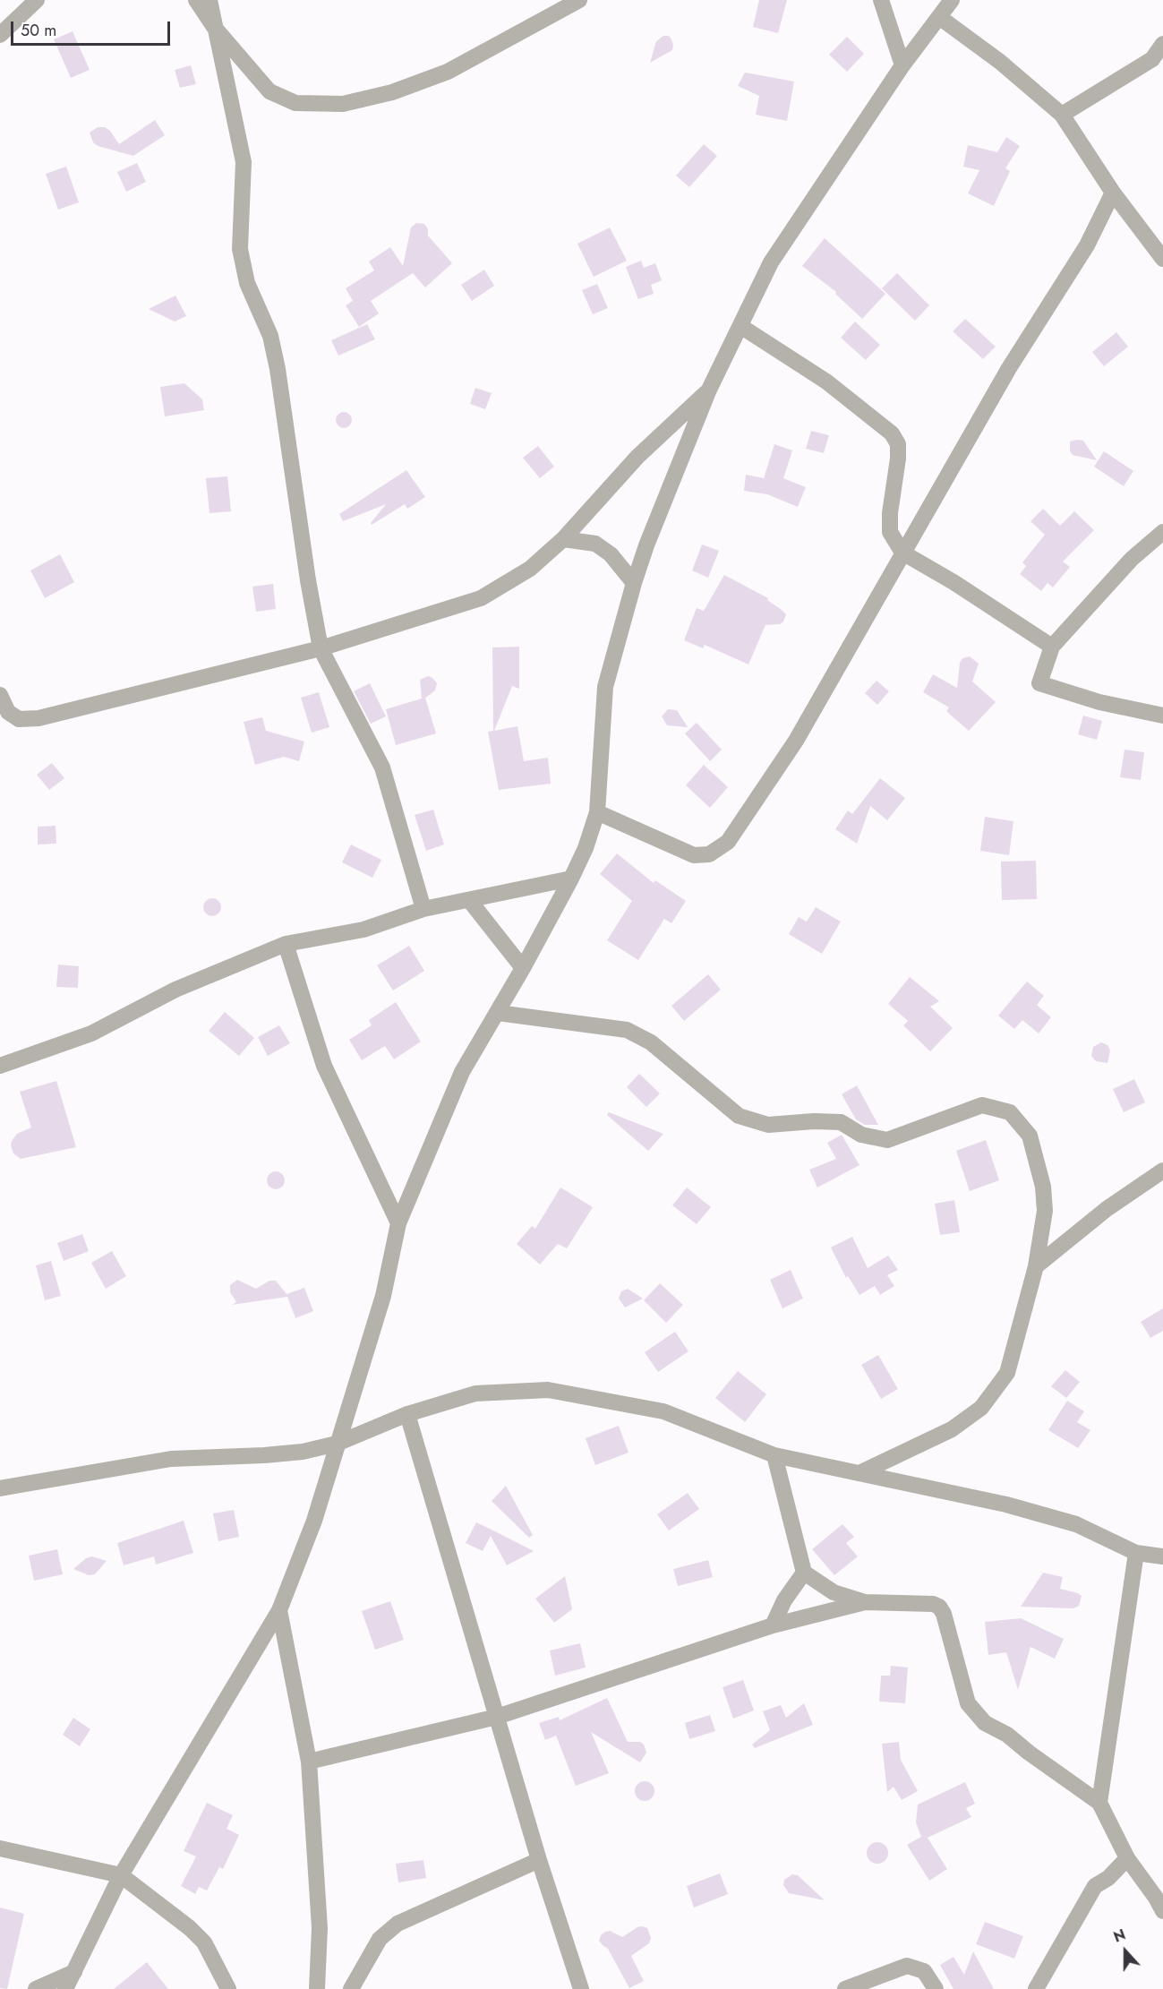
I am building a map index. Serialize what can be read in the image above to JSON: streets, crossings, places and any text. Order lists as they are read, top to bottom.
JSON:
{
  "scale_bar": "50 m",
  "north": "top"
}
